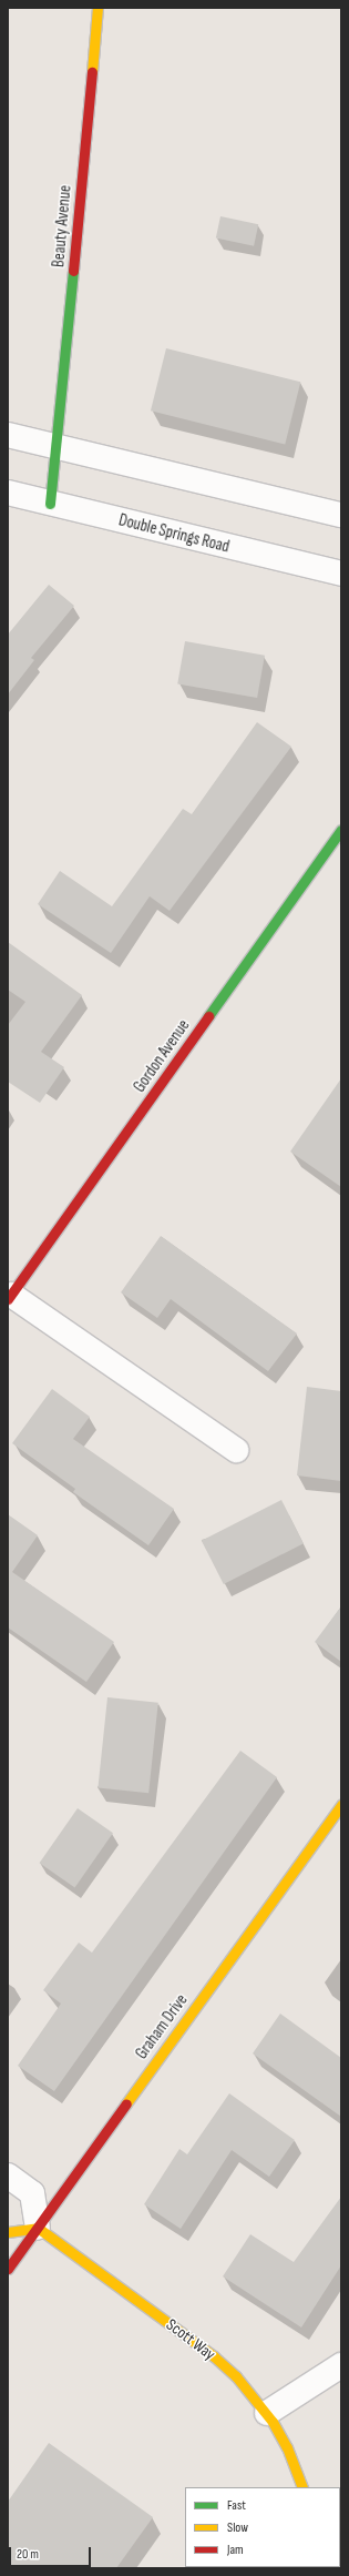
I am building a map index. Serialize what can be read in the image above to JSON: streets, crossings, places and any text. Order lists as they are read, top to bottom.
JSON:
{
  "streets": {
    "street": [
      "Beauty Avenue",
      "Double Springs Road",
      "Gordon Avenue",
      "Graham Drive",
      "Scott Way"
    ]
  },
  "crossings": [
    ["Beauty Avenue", "Double Springs Road"],
    ["Graham Drive", "Scott Way"]
  ],
  "legend": ["Fast", "Slow", "Jam"],
  "scale_bar": "20 m"
}
